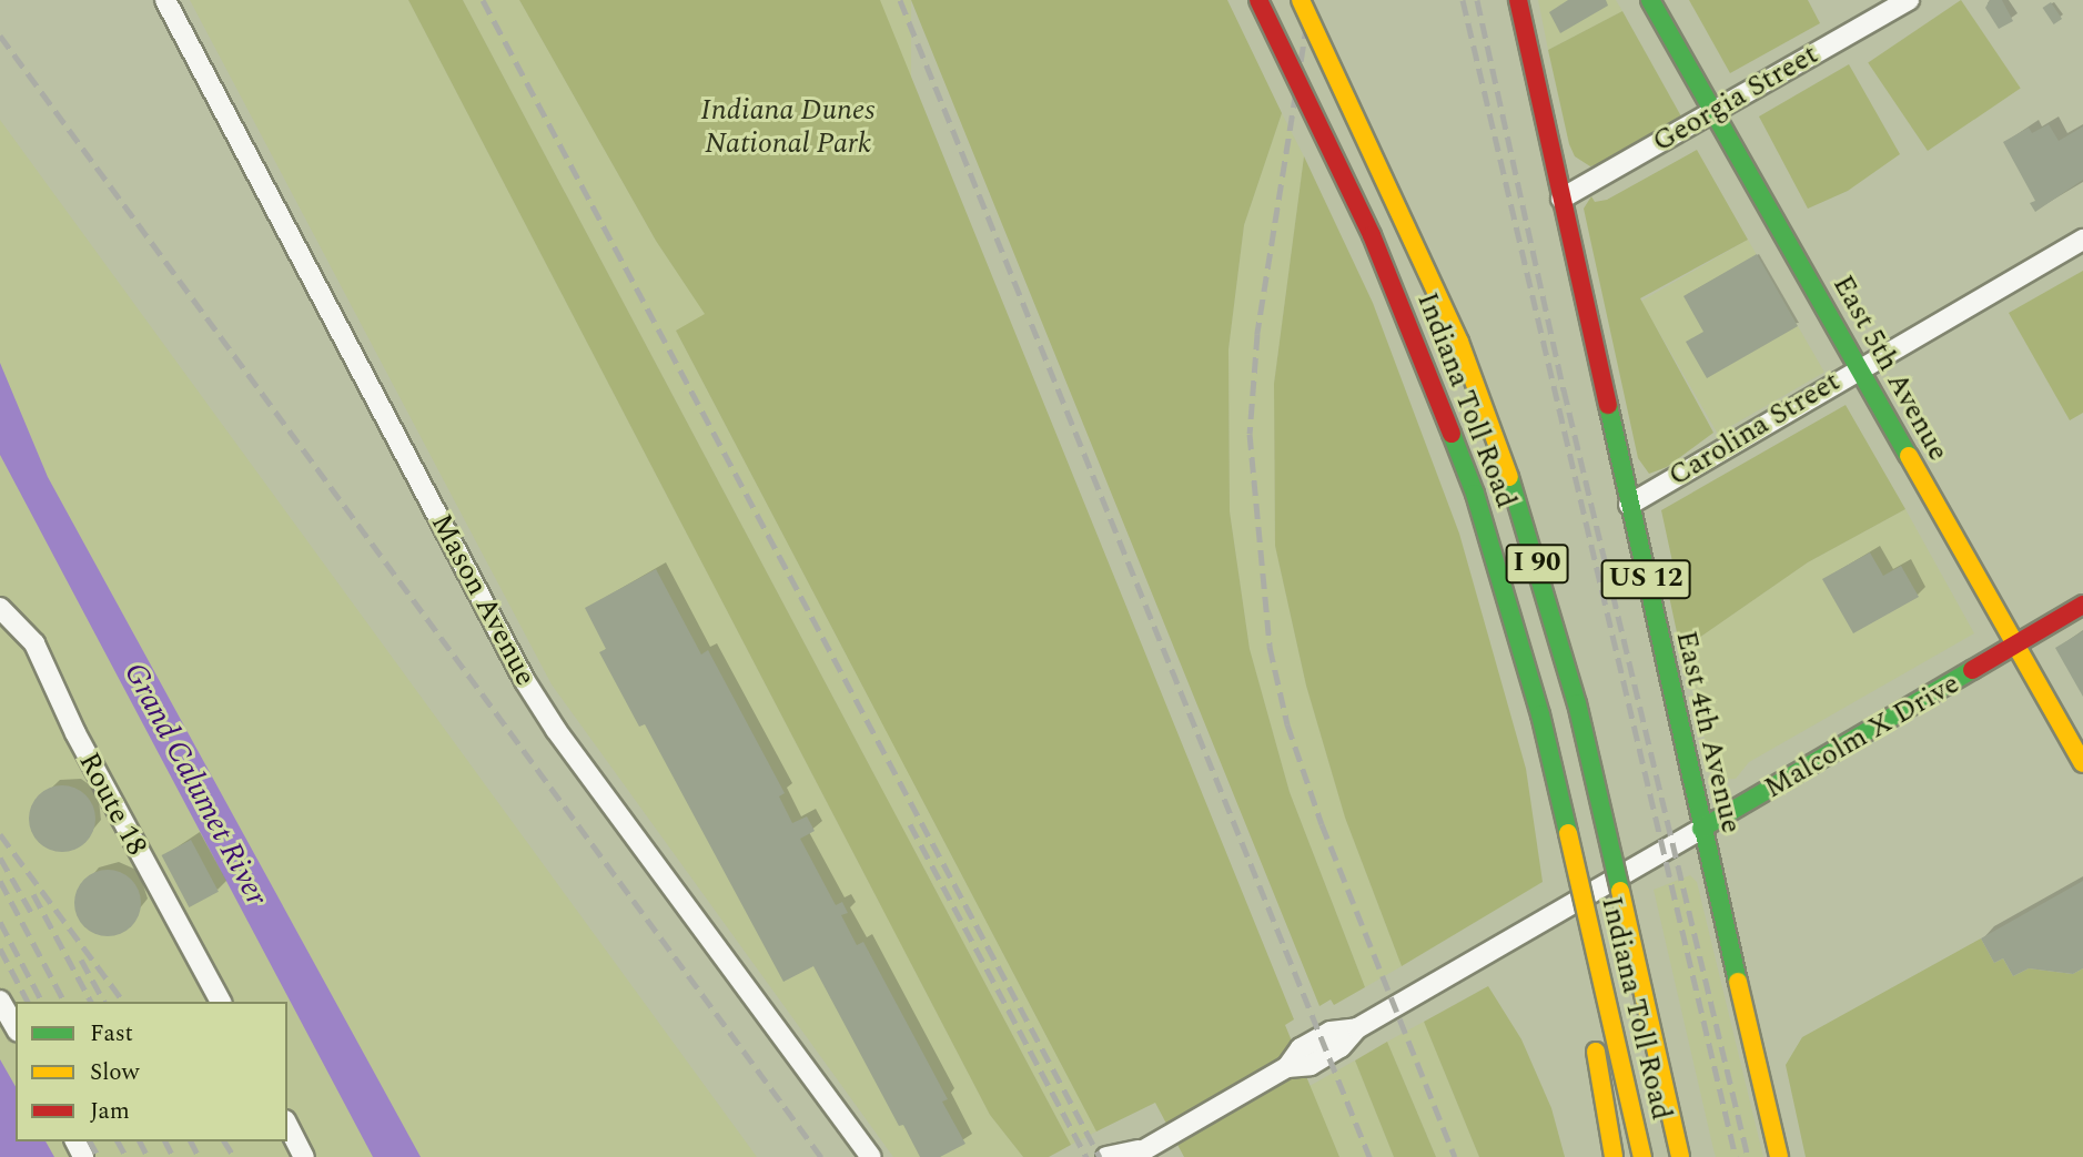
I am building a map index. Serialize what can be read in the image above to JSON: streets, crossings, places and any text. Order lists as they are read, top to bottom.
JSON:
{
  "streets": {
    "main road": [
      "East 5th Avenue",
      "Indiana Toll Road",
      "I 90",
      "US 12",
      "East 4th Avenue",
      "Malcolm X Drive"
    ],
    "street": [
      "Georgia Street",
      "Carolina Street",
      "Mason Avenue",
      "Route 18"
    ]
  },
  "crossings": [
    ["Georgia Street", "East 5th Avenue"],
    ["Georgia Street", "East 4th Avenue"],
    ["East 5th Avenue", "Carolina Street"],
    ["East 5th Avenue", "Malcolm X Drive"],
    ["Carolina Street", "East 4th Avenue"],
    ["East 4th Avenue", "Malcolm X Drive"]
  ],
  "water": ["Grand Calumet River"],
  "parks": ["Indiana Dunes National Park"],
  "legend": ["Fast", "Slow", "Jam"]
}
